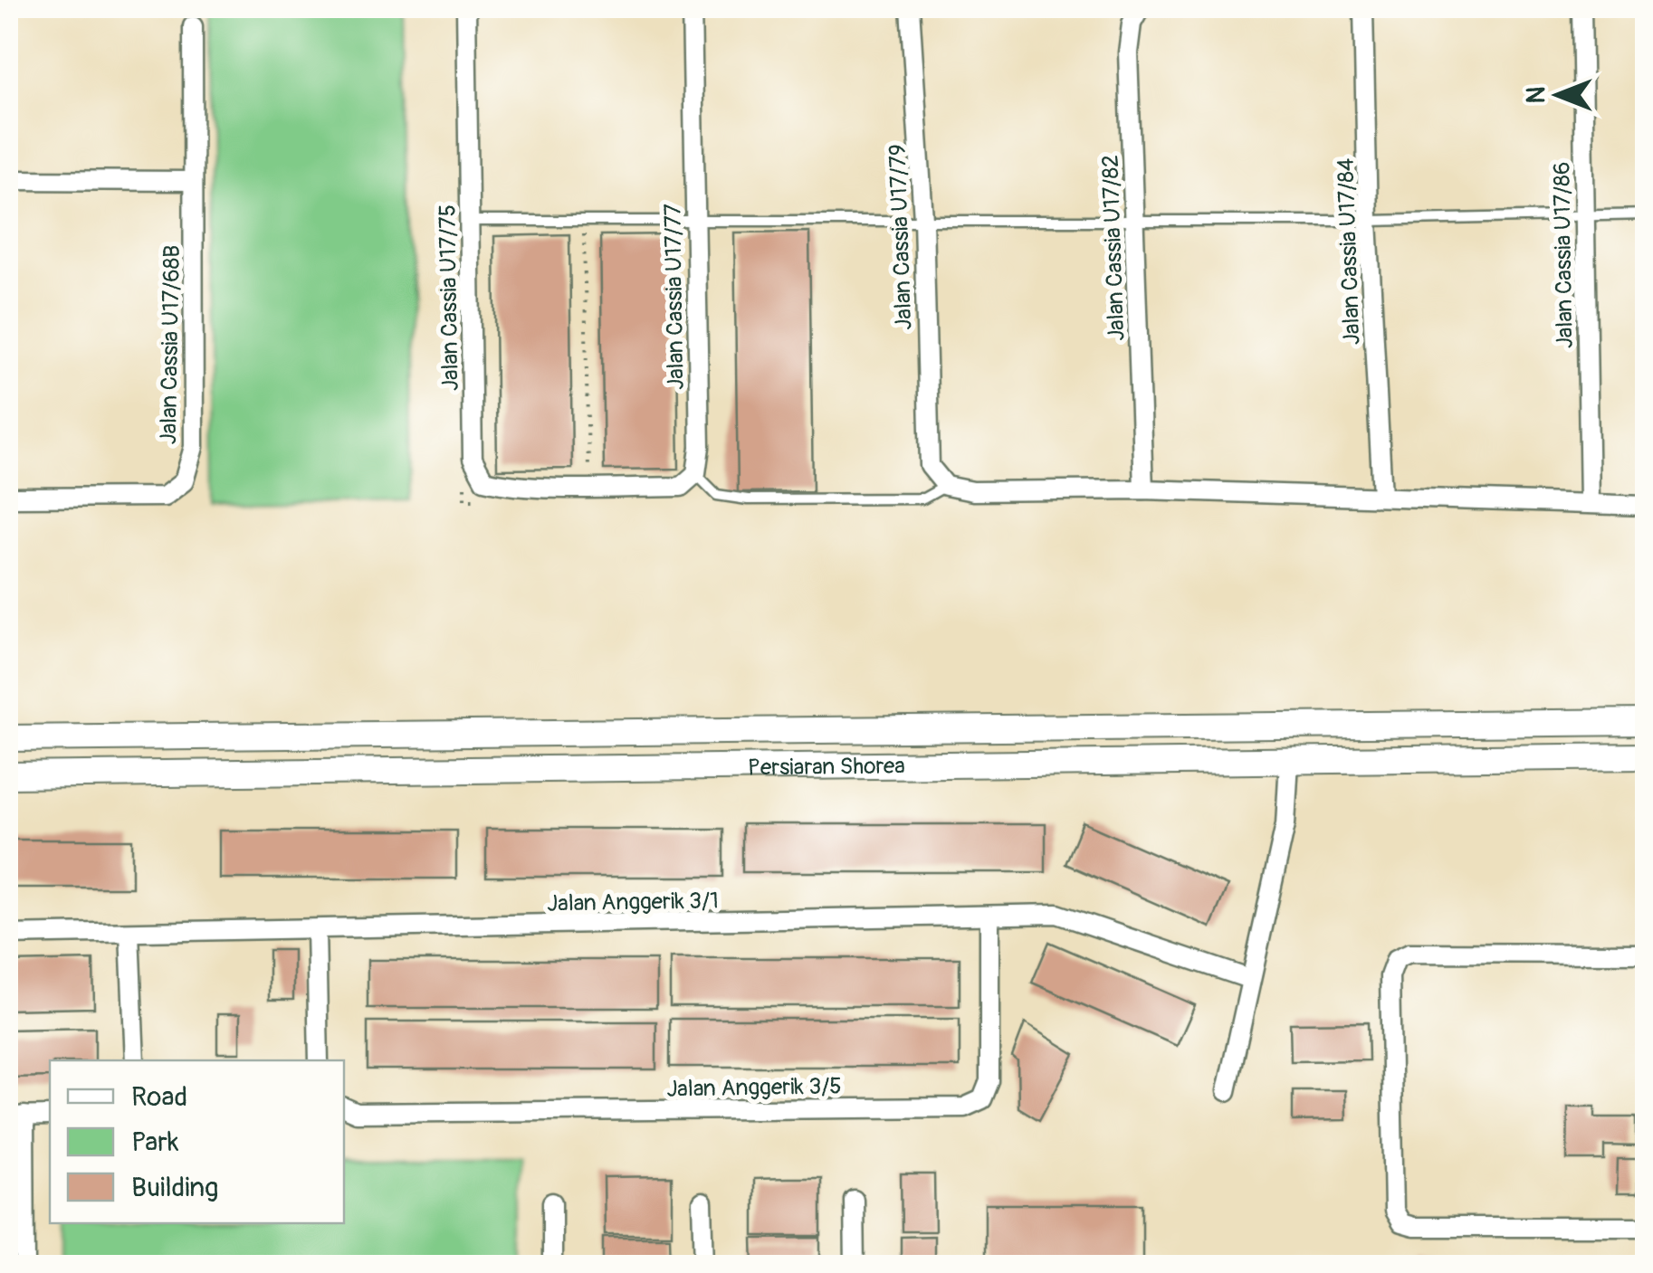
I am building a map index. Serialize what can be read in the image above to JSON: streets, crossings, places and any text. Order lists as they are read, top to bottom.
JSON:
{
  "streets": {
    "main road": ["Persiaran Shorea"],
    "street": [
      "Jalan Cassia U17/79",
      "Jalan Cassia U17/82",
      "Jalan Cassia U17/84",
      "Jalan Cassia U17/86",
      "Jalan Cassia U17/77",
      "Jalan Cassia U17/75",
      "Jalan Cassia U17/68B",
      "Jalan Anggerik 3/1",
      "Jalan Anggerik 3/5"
    ]
  },
  "crossings": [
    ["Jalan Anggerik 3/1", "Jalan Anggerik 3/5"]
  ],
  "legend": ["Road", "Park", "Building"],
  "north": "left"
}
